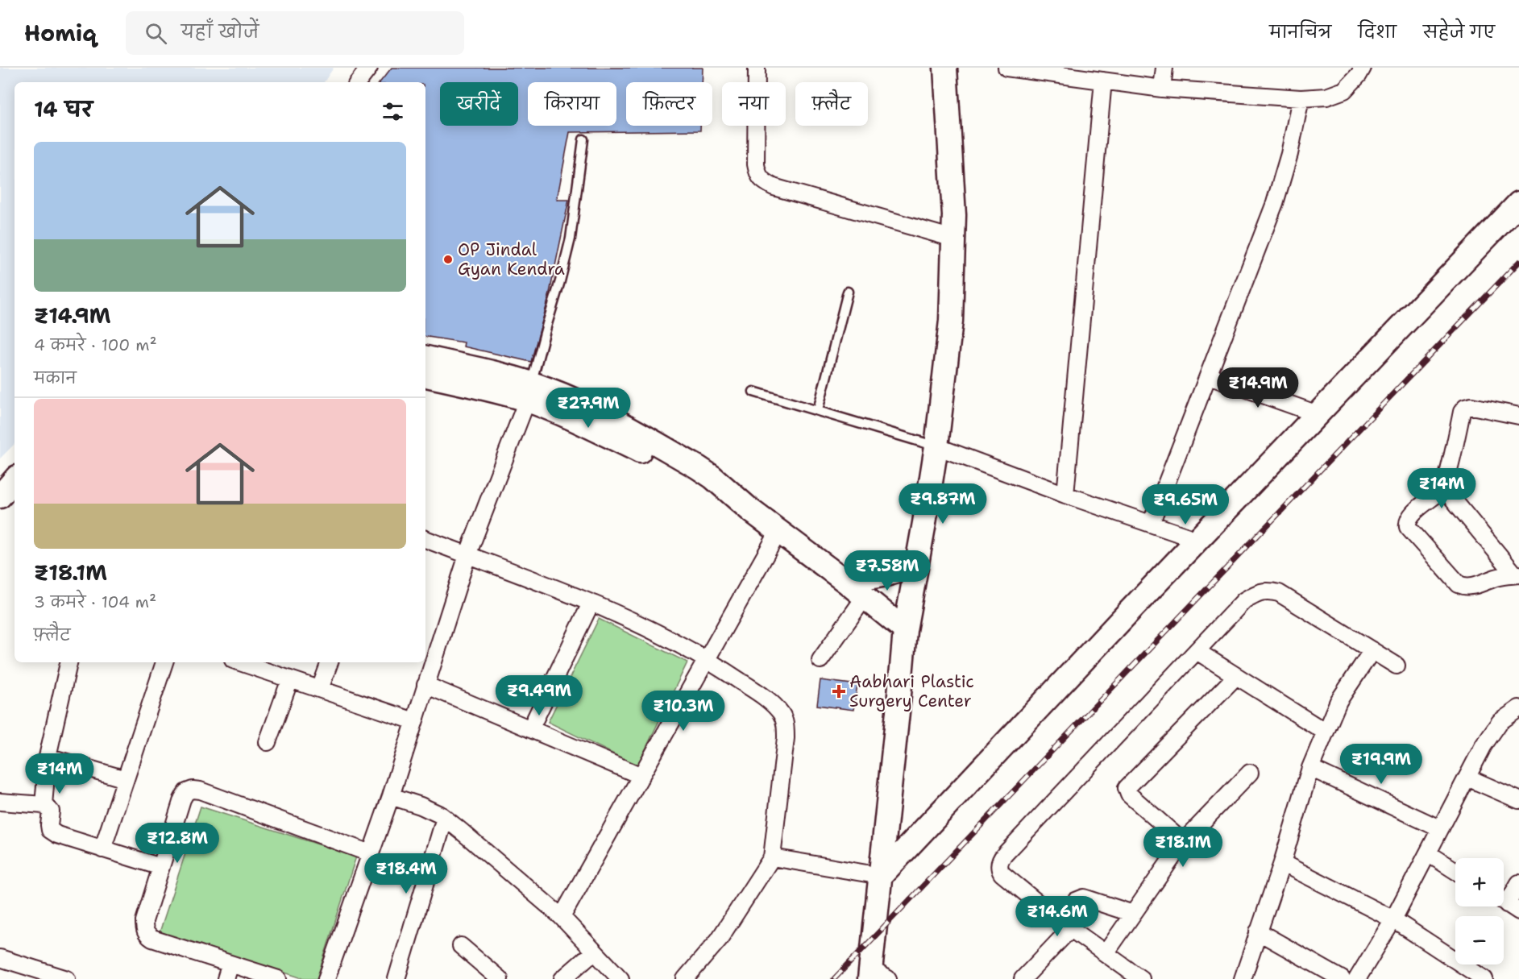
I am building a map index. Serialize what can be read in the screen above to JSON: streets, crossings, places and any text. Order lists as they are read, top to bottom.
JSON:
{
  "places": {
    "other": ["OP Jindal Gyan Kendra"],
    "health": ["Aabhari Plastic Surgery Center"]
  },
  "page": {
    "header": "Homiq",
    "search": "यहाँ खोजें",
    "nav": ["मानचित्र", "दिशा", "सहेजे गए"],
    "chip": [
      "खरीदें",
      "किराया",
      "फ़िल्टर",
      "नया",
      "फ़्लैट"
    ],
    "heading": "14 घर",
    "list": [
      {
        "name": "₹14.9M",
        "note": "4 कमरे · 100 m² · मकान"
      },
      {
        "name": "₹18.1M",
        "note": "3 कमरे · 104 m² · फ़्लैट"
      }
    ],
    "price": [
      "₹14.9M",
      "₹27.9M",
      "₹14M",
      "₹9.87M",
      "₹9.65M",
      "₹7.58M",
      "₹9.49M",
      "₹10.3M",
      "₹19.9M",
      "₹14M",
      "₹12.8M",
      "₹18.1M",
      "₹18.4M",
      "₹14.6M"
    ],
    "map_buttons": ["+", "−"]
  }
}
